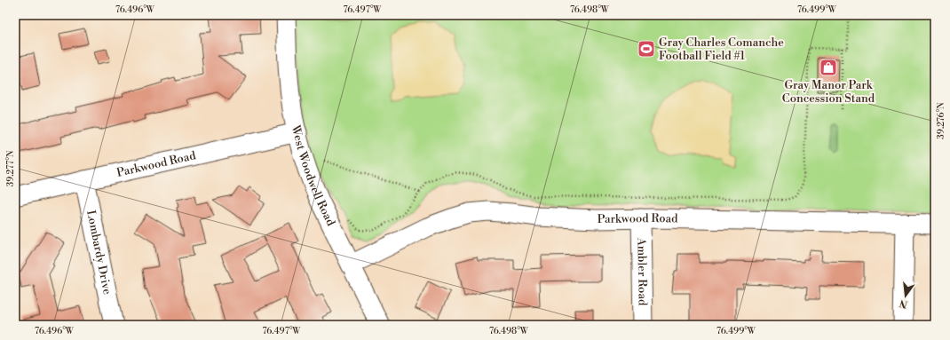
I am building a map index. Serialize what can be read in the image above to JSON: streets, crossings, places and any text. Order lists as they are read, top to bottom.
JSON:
{
  "streets": {
    "street": [
      "Parkwood Road",
      "West Woodwell Road",
      "Lombardy Drive",
      "Ambler Road"
    ]
  },
  "crossings": [
    ["Parkwood Road", "West Woodwell Road"],
    ["Parkwood Road", "Lombardy Drive"],
    ["Parkwood Road", "Ambler Road"]
  ],
  "places": {
    "sports": ["Gray Charles Comanche Football Field #1"],
    "shop": ["Gray Manor Park Concession Stand"]
  },
  "north": "bottom",
  "coordinates": [
    "76.496°W",
    "76.497°W",
    "76.498°W",
    "76.499°W",
    "39.276°N",
    "39.277°N"
  ]
}
